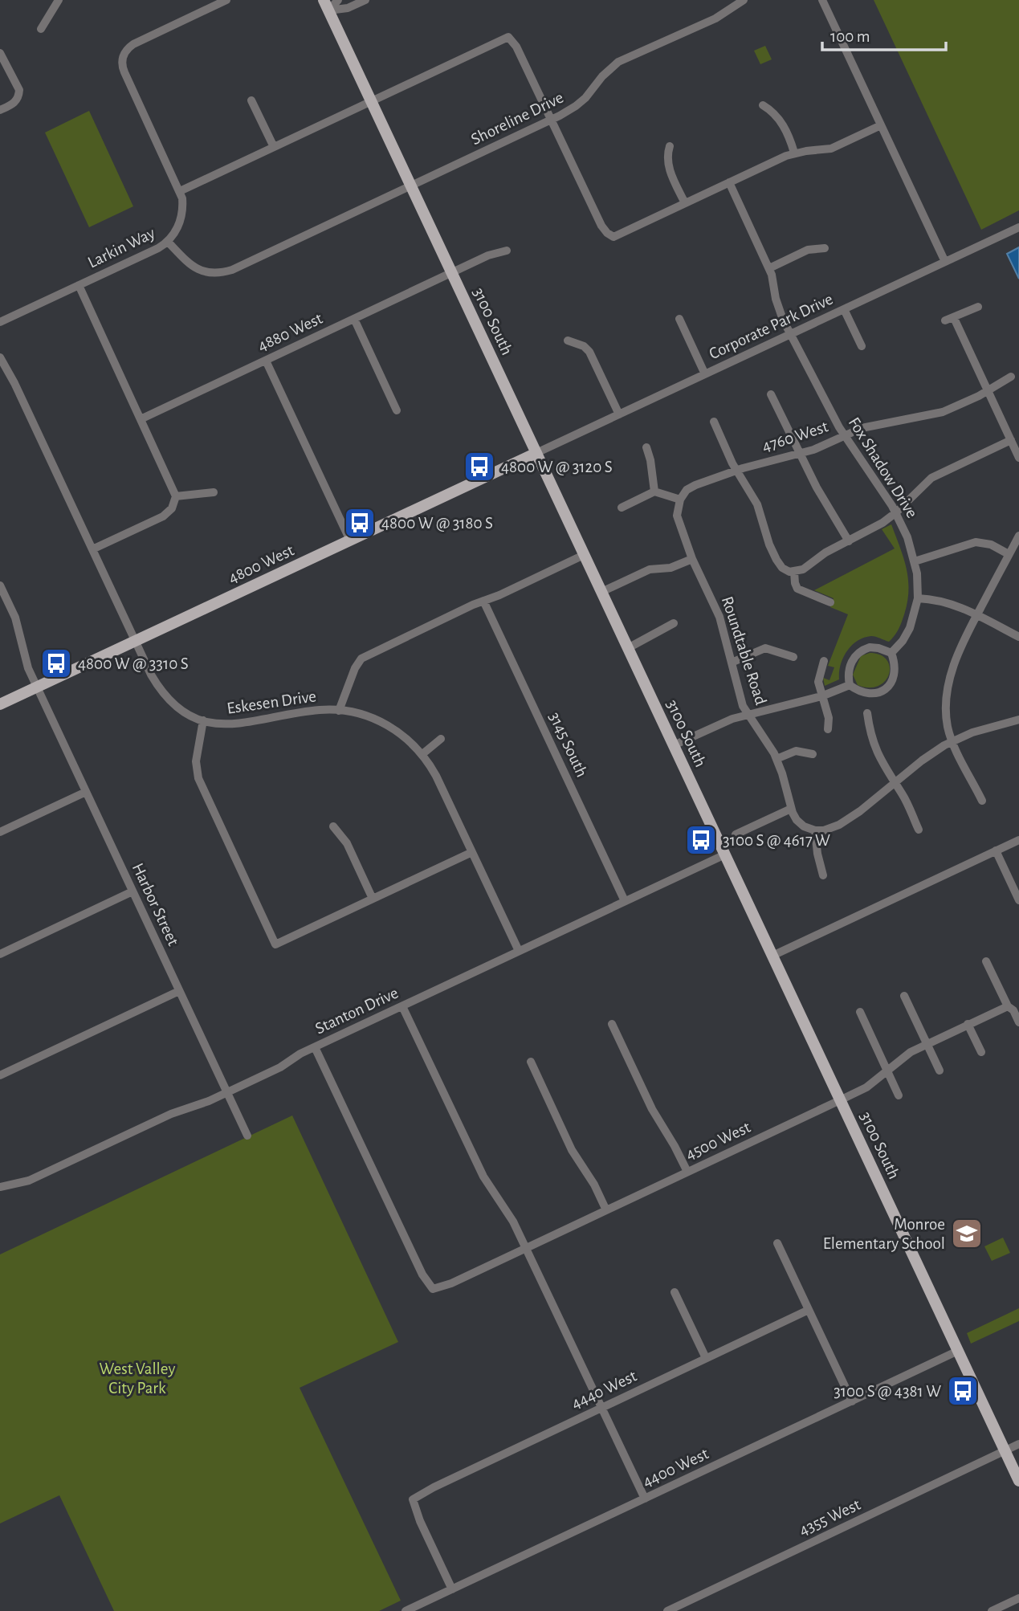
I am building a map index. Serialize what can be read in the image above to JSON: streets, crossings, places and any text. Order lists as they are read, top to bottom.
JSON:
{
  "streets": {
    "main road": ["3100 South", "4800 West"],
    "street": [
      "Shoreline Drive",
      "Larkin Way",
      "Corporate Park Drive",
      "4880 West",
      "4760 West",
      "Fox Shadow Drive",
      "Roundtable Road",
      "Eskesen Drive",
      "3145 South",
      "Harbor Street",
      "Stanton Drive",
      "4500 West",
      "4440 West",
      "4400 West",
      "4355 West"
    ]
  },
  "crossings": [
    ["Shoreline Drive", "Larkin Way"],
    ["Shoreline Drive", "3100 South"],
    ["3100 South", "Corporate Park Drive"],
    ["3100 South", "4880 West"],
    ["3100 South", "4800 West"],
    ["3100 South", "Stanton Drive"],
    ["3100 South", "4500 West"],
    ["3100 South", "4400 West"],
    ["3100 South", "4355 West"],
    ["Corporate Park Drive", "Fox Shadow Drive"],
    ["Corporate Park Drive", "4800 West"],
    ["4760 West", "Fox Shadow Drive"],
    ["4760 West", "Roundtable Road"],
    ["4800 West", "Eskesen Drive"],
    ["4800 West", "Harbor Street"],
    ["Eskesen Drive", "Stanton Drive"],
    ["3145 South", "Stanton Drive"],
    ["Harbor Street", "Stanton Drive"],
    ["Stanton Drive", "4500 West"],
    ["4440 West", "4400 West"]
  ],
  "parks": ["West Valley City Park"],
  "places": {
    "bus stop": [
      "4800 W @ 3120 S",
      "4800 W @ 3180 S",
      "4800 W @ 3310 S",
      "3100 S @ 4617 W",
      "3100 S @ 4381 W"
    ],
    "school or university": ["Monroe Elementary School"]
  },
  "scale_bar": "100 m"
}
